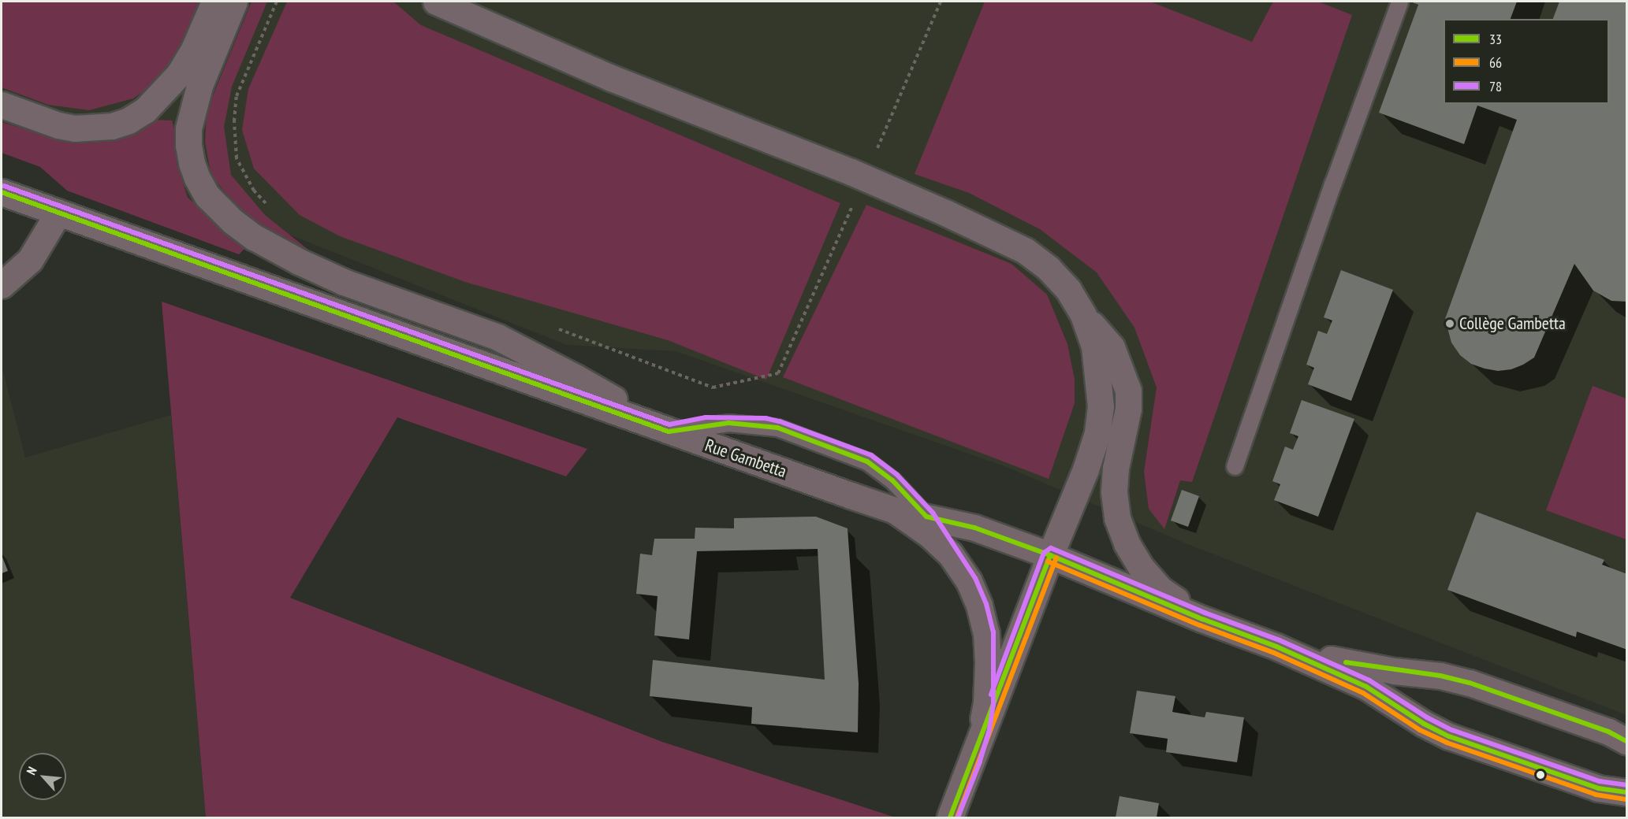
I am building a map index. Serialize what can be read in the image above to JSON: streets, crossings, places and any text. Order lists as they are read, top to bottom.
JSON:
{
  "streets": {
    "street": ["Rue Gambetta"]
  },
  "places": ["Collège Gambetta"],
  "lines": ["transit line 78", "transit line 33", "transit line 66"],
  "legend": ["33", "66", "78"],
  "north": "top left"
}
